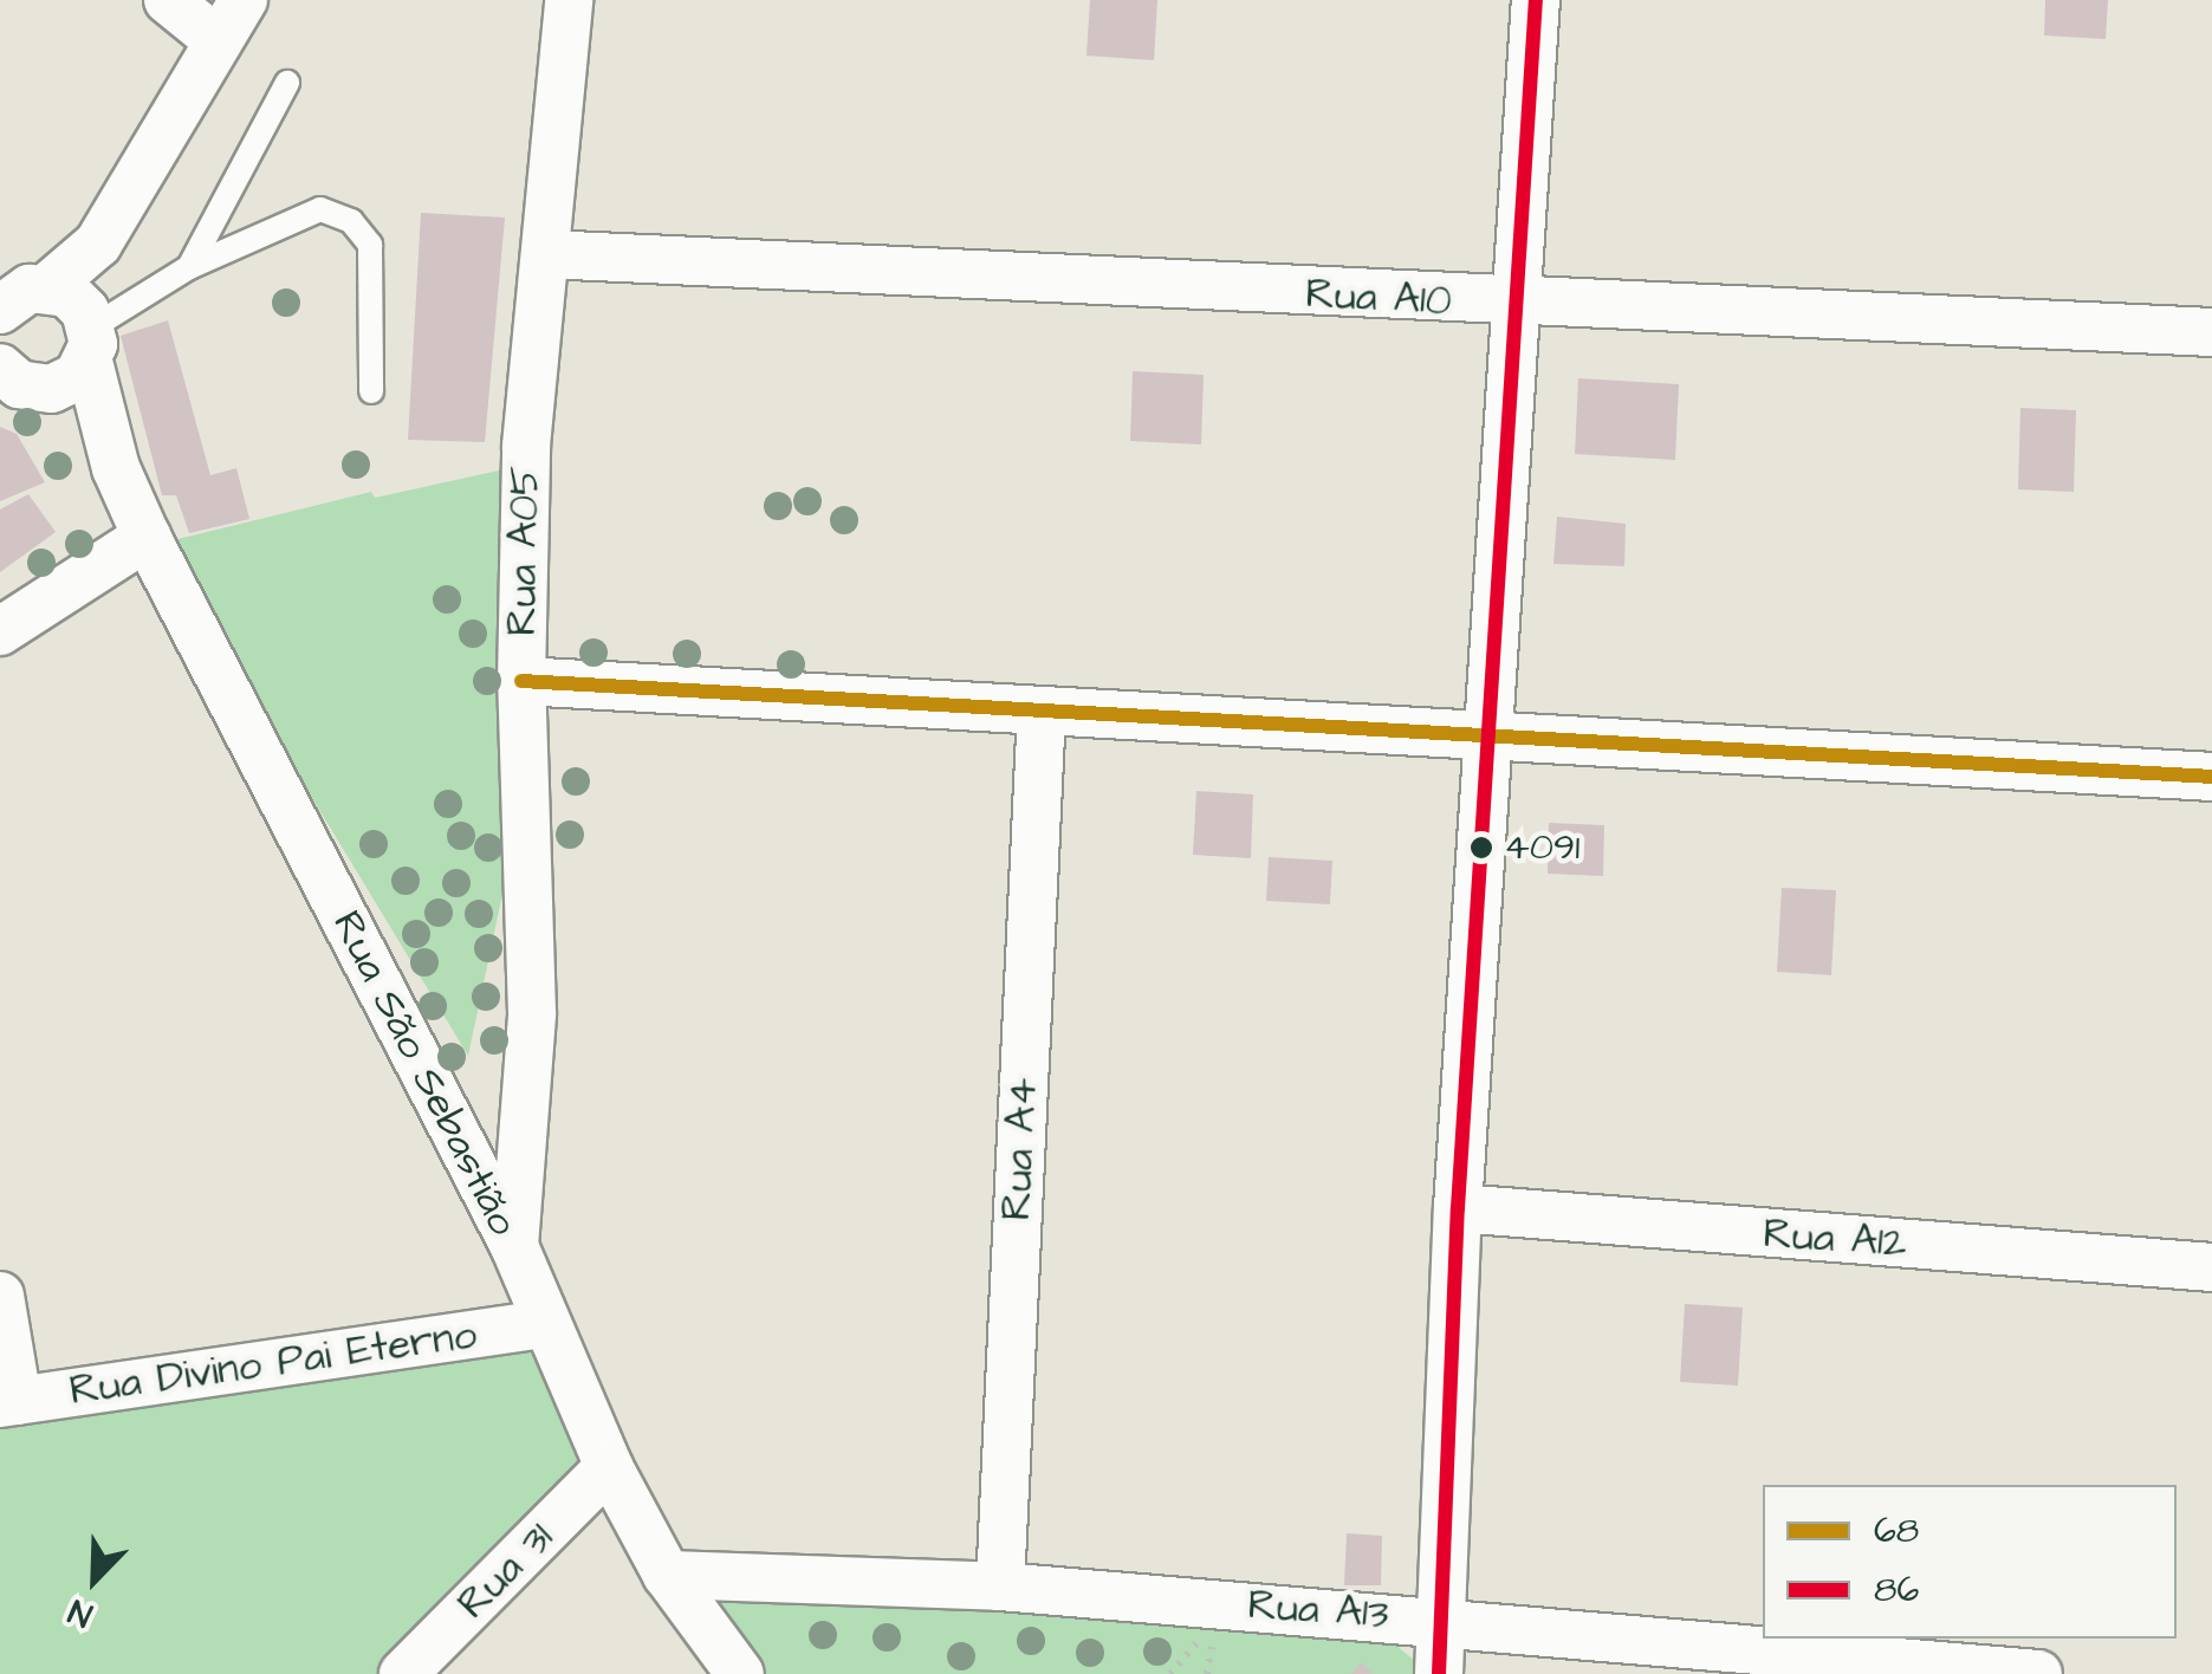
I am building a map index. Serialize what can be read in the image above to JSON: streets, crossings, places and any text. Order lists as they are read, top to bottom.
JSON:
{
  "streets": {
    "street": [
      "Rua A10",
      "Rua A05",
      "Rua São Sebastião",
      "Rua A4",
      "Rua A12",
      "Rua Divino Pai Eterno",
      "Rua 31",
      "Rua A13"
    ]
  },
  "crossings": [
    ["Rua A10", "Rua A05"],
    ["Rua A05", "Rua São Sebastião"],
    ["Rua São Sebastião", "Rua Divino Pai Eterno"],
    ["Rua São Sebastião", "Rua 31"],
    ["Rua São Sebastião", "Rua A13"],
    ["Rua A4", "Rua A13"]
  ],
  "places": ["4091"],
  "lines": ["transit line 86", "transit line 68"],
  "legend": ["68", "86"],
  "north": "bottom left"
}
